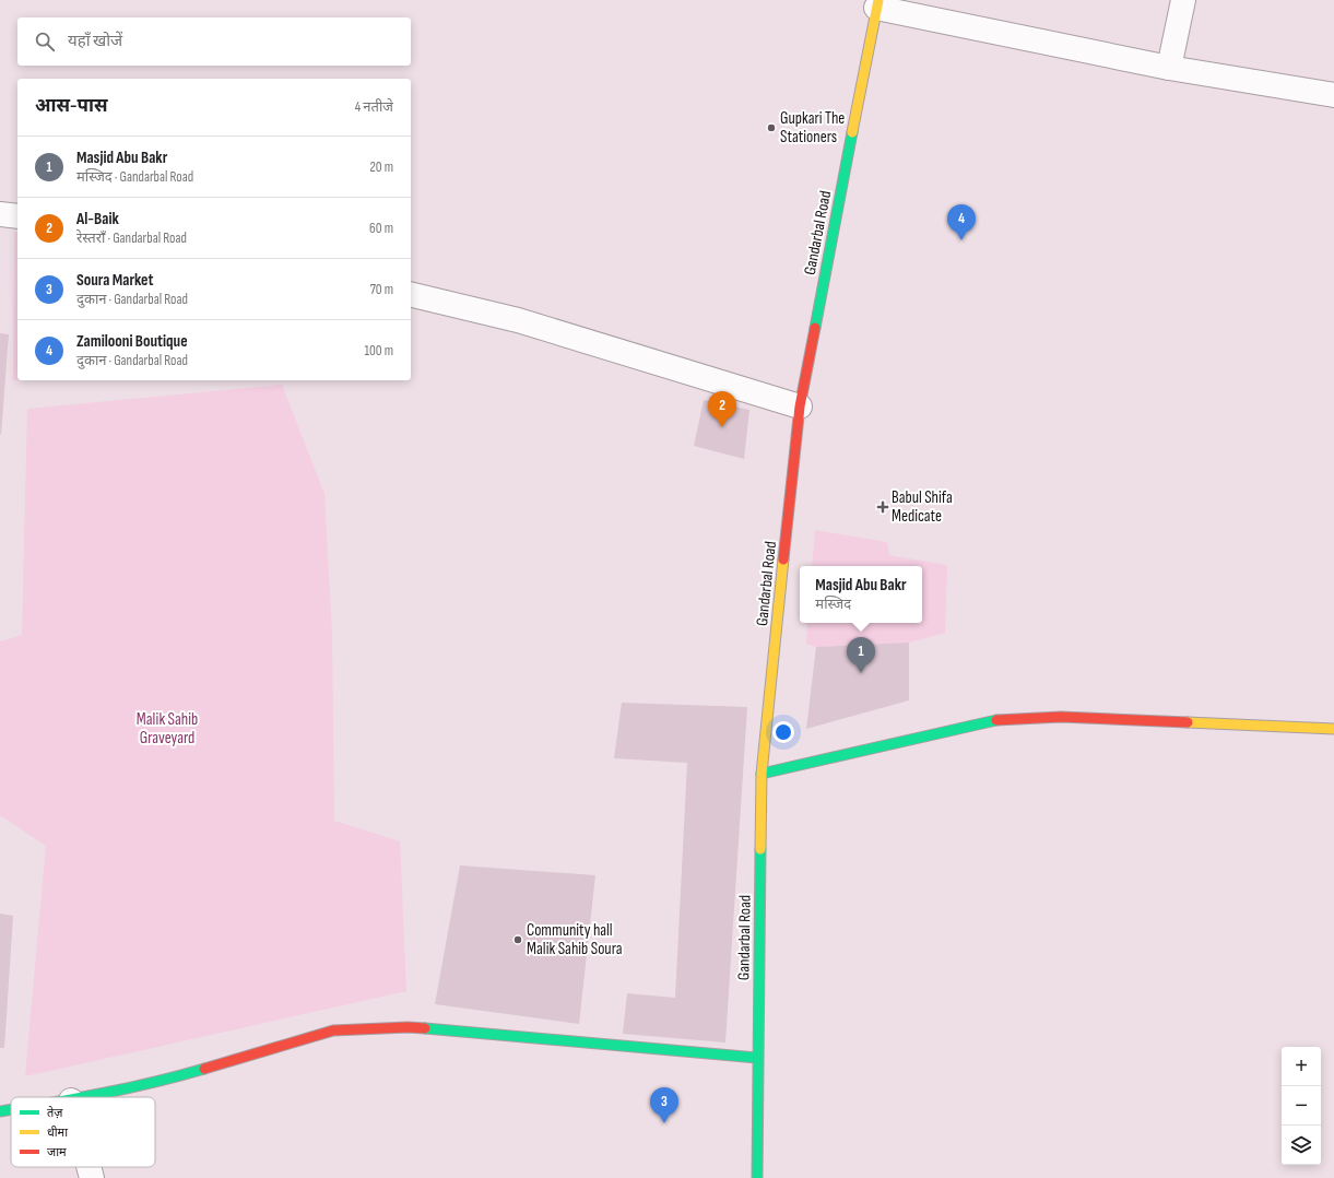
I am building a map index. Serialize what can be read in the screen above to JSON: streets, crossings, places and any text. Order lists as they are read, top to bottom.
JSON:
{
  "streets": {
    "street": ["Gandarbal Road"]
  },
  "parks": ["Malik Sahib Graveyard"],
  "places": {
    "other": ["Gupkari The Stationers", "Community hall Malik Sahib Soura"],
    "health": ["Babul Shifa Medicate"]
  },
  "legend": ["तेज़", "धीमा", "जाम"],
  "page": {
    "search": "यहाँ खोजें",
    "heading": ["आस-पास", "4 नतीजे"],
    "list": [
      {
        "mark": "1",
        "name": "Masjid Abu Bakr",
        "note": "मस्जिद · Gandarbal Road",
        "value": "20 m"
      },
      {
        "mark": "2",
        "name": "Al-Baik",
        "note": "रेस्तराँ · Gandarbal Road",
        "value": "60 m"
      },
      {
        "mark": "3",
        "name": "Soura Market",
        "note": "दुकान · Gandarbal Road",
        "value": "70 m"
      },
      {
        "mark": "4",
        "name": "Zamilooni Boutique",
        "note": "दुकान · Gandarbal Road",
        "value": "100 m"
      }
    ],
    "pins": [
      "4",
      "2",
      "1",
      "3"
    ],
    "popup": ["Masjid Abu Bakr", "मस्जिद"],
    "map_buttons": ["+", "−"]
  }
}
